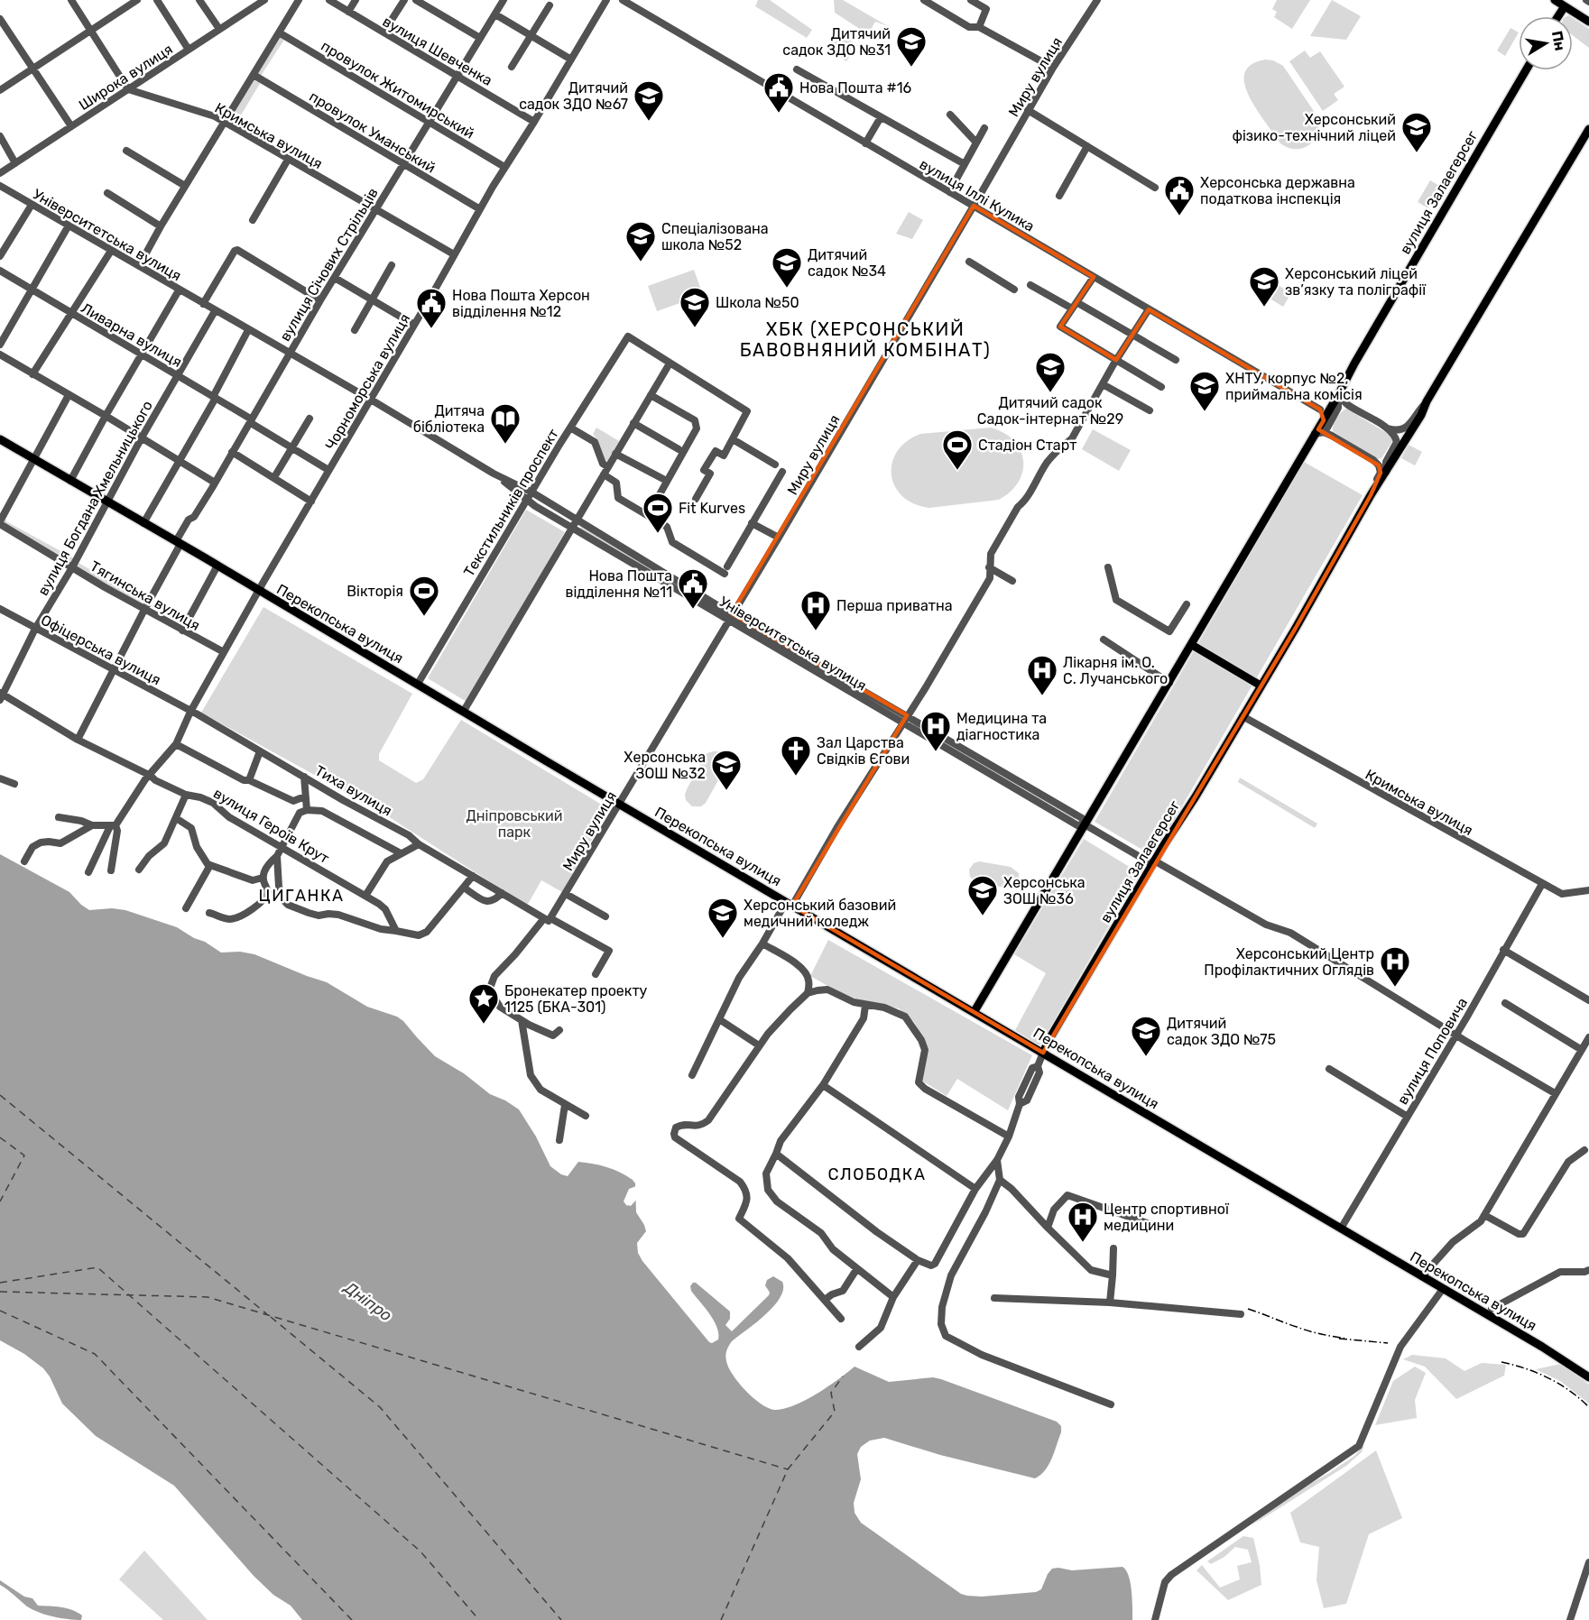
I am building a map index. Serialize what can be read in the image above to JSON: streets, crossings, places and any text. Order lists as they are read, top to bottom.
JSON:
{
  "streets": {
    "main road": ["вулиця Залаегерсег", "Перекопська вулиця"],
    "street": [
      "вулиця Шевченка",
      "Широка вулиця",
      "Миру вулиця",
      "провулок Житомирський",
      "провулок Уманський",
      "Кримська вулиця",
      "вулиця Іллі Кулика",
      "Університетська вулиця",
      "вулиця Січових Стрільців",
      "Ливарна вулиця",
      "Чорноморська вулиця",
      "вулиця Богдана Хмельницького",
      "Текстильників проспект",
      "Тягинська вулиця",
      "Офіцерська вулиця",
      "Тиха вулиця",
      "вулиця Героїв Крут",
      "вулиця Поповича"
    ]
  },
  "crossings": [
    ["вулиця Шевченка", "вулиця Січових Стрільців"],
    ["вулиця Шевченка", "Чорноморська вулиця"],
    ["Широка вулиця", "Кримська вулиця"],
    ["Миру вулиця", "вулиця Іллі Кулика"],
    ["Миру вулиця", "Університетська вулиця"],
    ["Миру вулиця", "Перекопська вулиця"],
    ["Миру вулиця", "Тиха вулиця"],
    ["провулок Житомирський", "вулиця Січових Стрільців"],
    ["провулок Житомирський", "Чорноморська вулиця"],
    ["провулок Уманський", "вулиця Січових Стрільців"],
    ["провулок Уманський", "Чорноморська вулиця"],
    ["Кримська вулиця", "вулиця Залаегерсег"],
    ["Кримська вулиця", "вулиця Січових Стрільців"],
    ["Кримська вулиця", "Чорноморська вулиця"],
    ["Кримська вулиця", "вулиця Поповича"],
    ["вулиця Залаегерсег", "Університетська вулиця"],
    ["вулиця Залаегерсег", "Перекопська вулиця"],
    ["Університетська вулиця", "вулиця Січових Стрільців"],
    ["Університетська вулиця", "Чорноморська вулиця"],
    ["Університетська вулиця", "вулиця Богдана Хмельницького"],
    ["Університетська вулиця", "Текстильників проспект"],
    ["Університетська вулиця", "вулиця Поповича"],
    ["вулиця Січових Стрільців", "Ливарна вулиця"],
    ["вулиця Січових Стрільців", "Тягинська вулиця"],
    ["вулиця Січових Стрільців", "Перекопська вулиця"],
    ["вулиця Січових Стрільців", "Офіцерська вулиця"],
    ["вулиця Січових Стрільців", "вулиця Героїв Крут"],
    ["Ливарна вулиця", "Чорноморська вулиця"],
    ["Ливарна вулиця", "вулиця Богдана Хмельницького"],
    ["Чорноморська вулиця", "Тягинська вулиця"],
    ["Чорноморська вулиця", "Перекопська вулиця"],
    ["Чорноморська вулиця", "Офіцерська вулиця"],
    ["Чорноморська вулиця", "Тиха вулиця"],
    ["Чорноморська вулиця", "вулиця Героїв Крут"],
    ["вулиця Богдана Хмельницького", "Тягинська вулиця"],
    ["вулиця Богдана Хмельницького", "Перекопська вулиця"],
    ["вулиця Богдана Хмельницького", "Офіцерська вулиця"],
    ["вулиця Богдана Хмельницького", "вулиця Героїв Крут"],
    ["Текстильників проспект", "Перекопська вулиця"],
    ["Перекопська вулиця", "вулиця Поповича"],
    ["Офіцерська вулиця", "Тиха вулиця"]
  ],
  "districts": ["ХБК (ХЕРСОНСЬКИЙ БАВОВНЯНИЙ КОМБІНАТ)", "ЦИГАНКА", "СЛОБОДКА"],
  "water": ["Дніпро"],
  "parks": ["Дніпровський парк"],
  "places": {
    "school or university": [
      "Дитячий садок ЗДО №31",
      "Дитячий садок ЗДО №67",
      "Херсонський фізико-технічний ліцей",
      "Спеціалізована школа №52",
      "Дитячий садок №34",
      "Херсонський ліцей зв’язку та поліграфії",
      "Школа №50",
      "Дитячий садок Садок-інтернат №29",
      "ХНТУ, корпус №2, приймальна комісія",
      "Херсонська ЗОШ №32",
      "Херсонська ЗОШ №36",
      "Херсонський базовий медичний коледж",
      "Дитячий садок ЗДО №75"
    ],
    "public building": [
      "Нова Пошта #16",
      "Херсонська державна податкова інспекція",
      "Нова Пошта Херсон відділення №12",
      "Нова Пошта відділення №11"
    ],
    "library": ["Дитяча бібліотека"],
    "sports": ["Стадіон Старт", "Fit Kurves", "Вікторія"],
    "hospital": [
      "Перша приватна",
      "Лікарня ім. О. С. Лучанського",
      "Медицина та діагностика",
      "Херсонський Центр Профілактичних Оглядів",
      "Центр спортивної медицини"
    ],
    "church": ["Зал Царства Свідків Єгови"],
    "place": ["Бронекатер проекту 1125 (БКА-301)"]
  },
  "north": "right"
}
